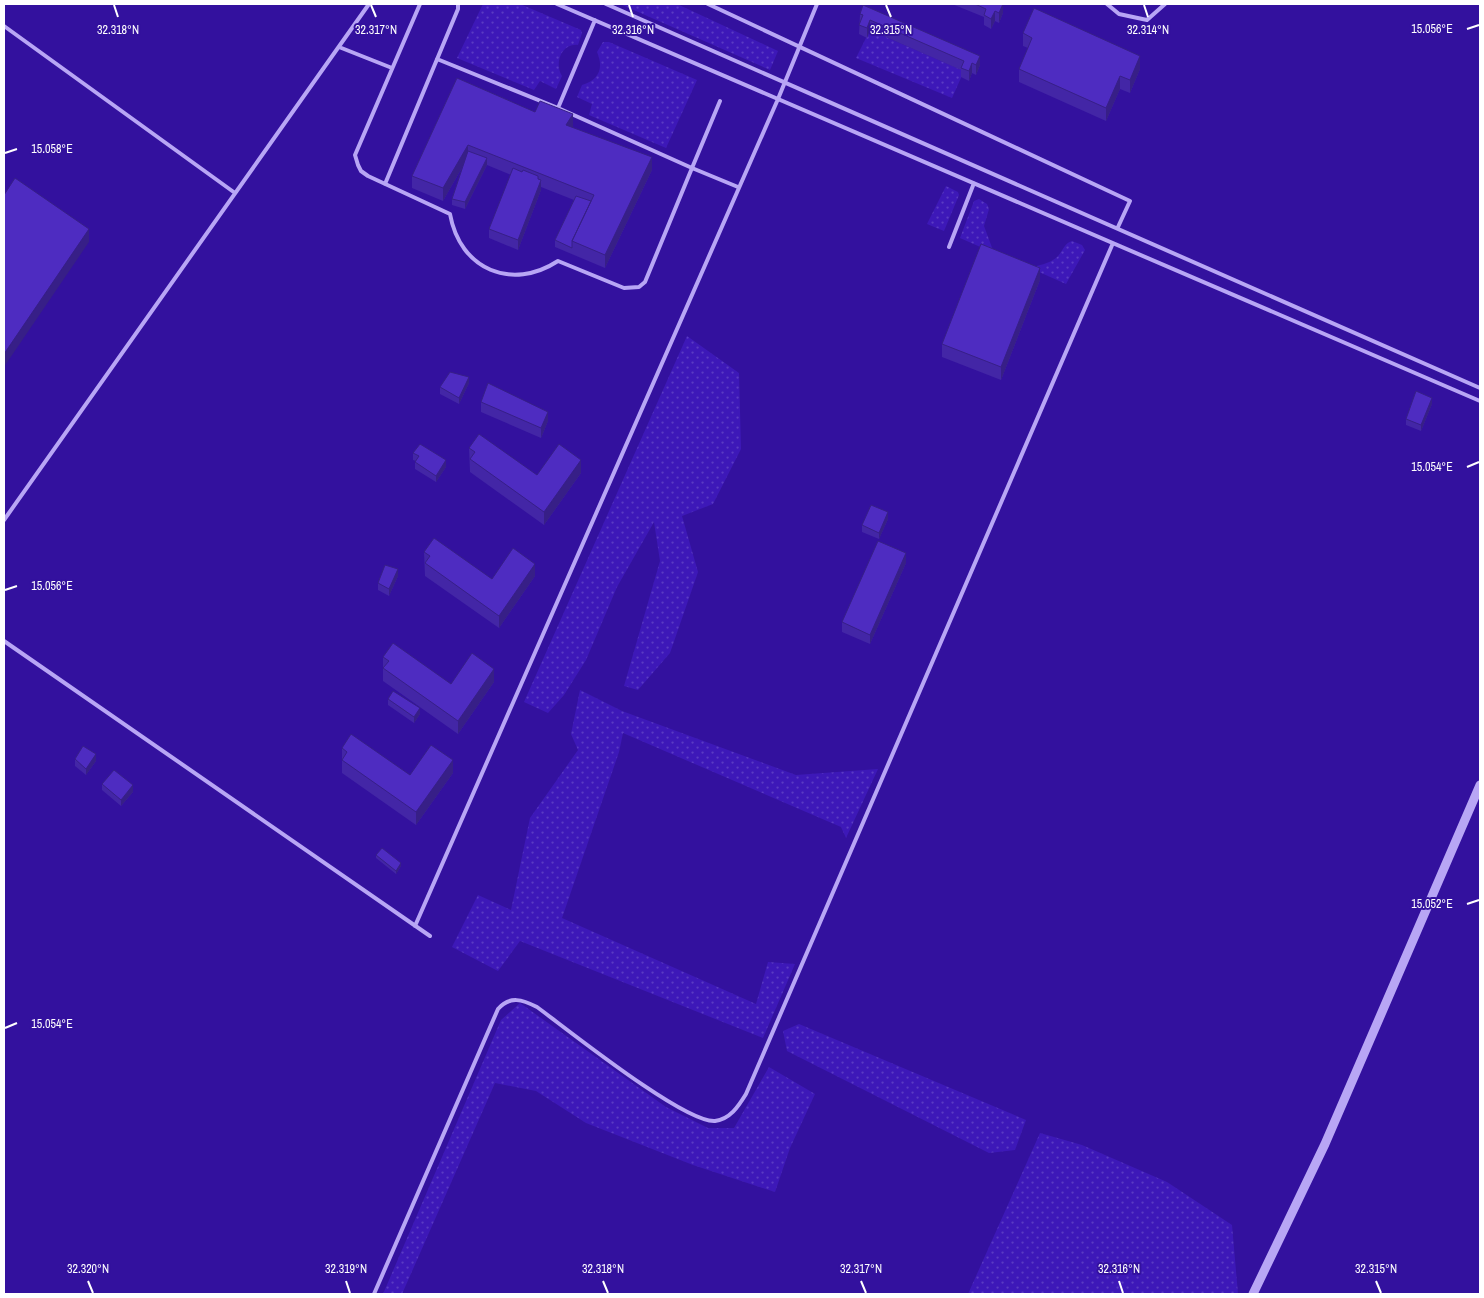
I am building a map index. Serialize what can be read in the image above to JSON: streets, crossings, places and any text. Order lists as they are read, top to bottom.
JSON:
{
  "coordinates": [
    "15.056°E",
    "32.318°N",
    "32.317°N",
    "32.316°N",
    "32.315°N",
    "32.314°N",
    "15.058°E",
    "15.054°E",
    "15.052°E",
    "32.320°N",
    "32.319°N"
  ]
}
